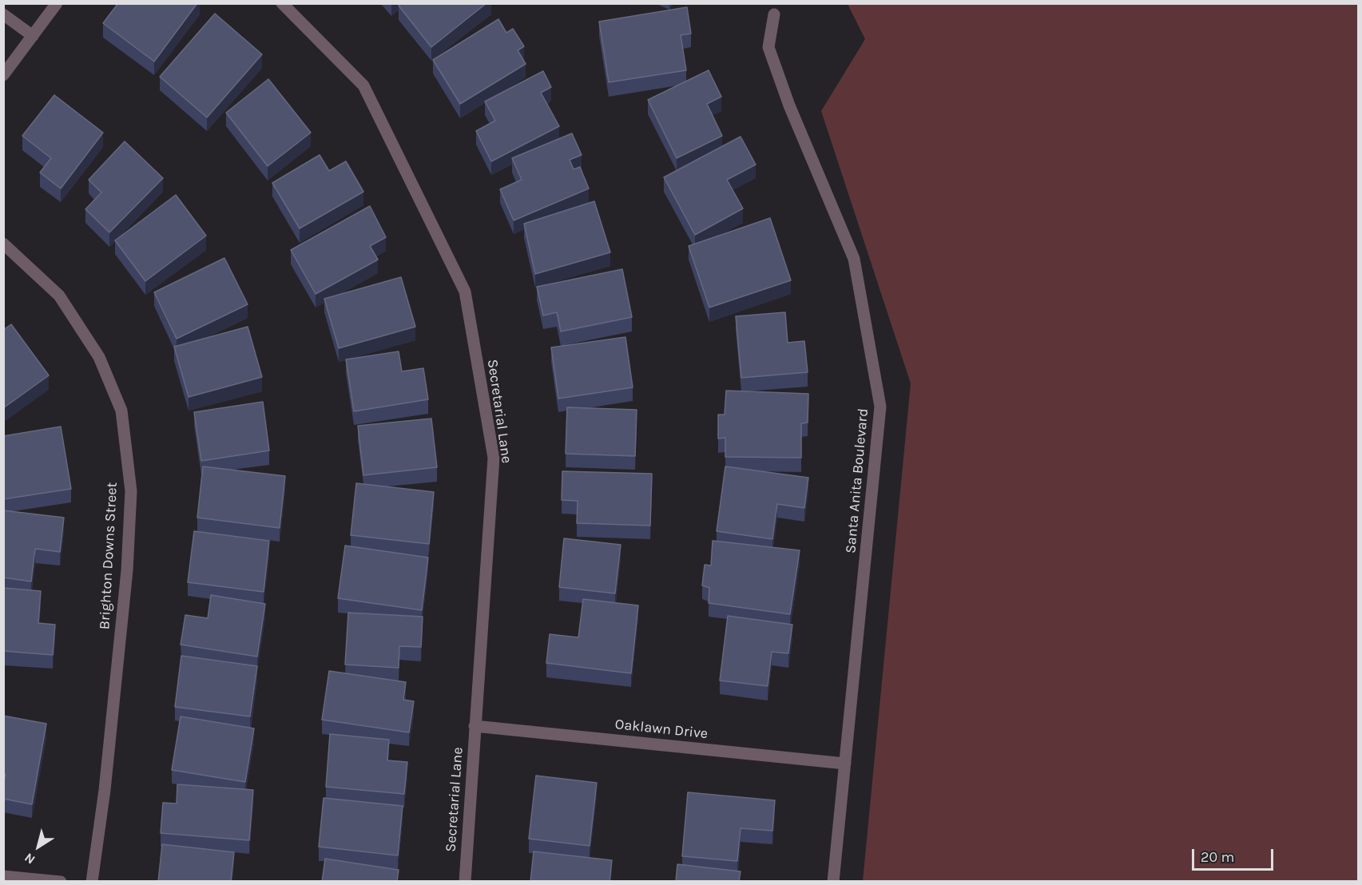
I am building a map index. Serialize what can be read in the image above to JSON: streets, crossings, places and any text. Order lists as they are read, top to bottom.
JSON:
{
  "streets": {
    "street": [
      "Secretarial Lane",
      "Santa Anita Boulevard",
      "Brighton Downs Street",
      "Oaklawn Drive"
    ]
  },
  "crossings": [
    ["Secretarial Lane", "Oaklawn Drive"],
    ["Santa Anita Boulevard", "Oaklawn Drive"]
  ],
  "scale_bar": "20 m",
  "north": "bottom left"
}
